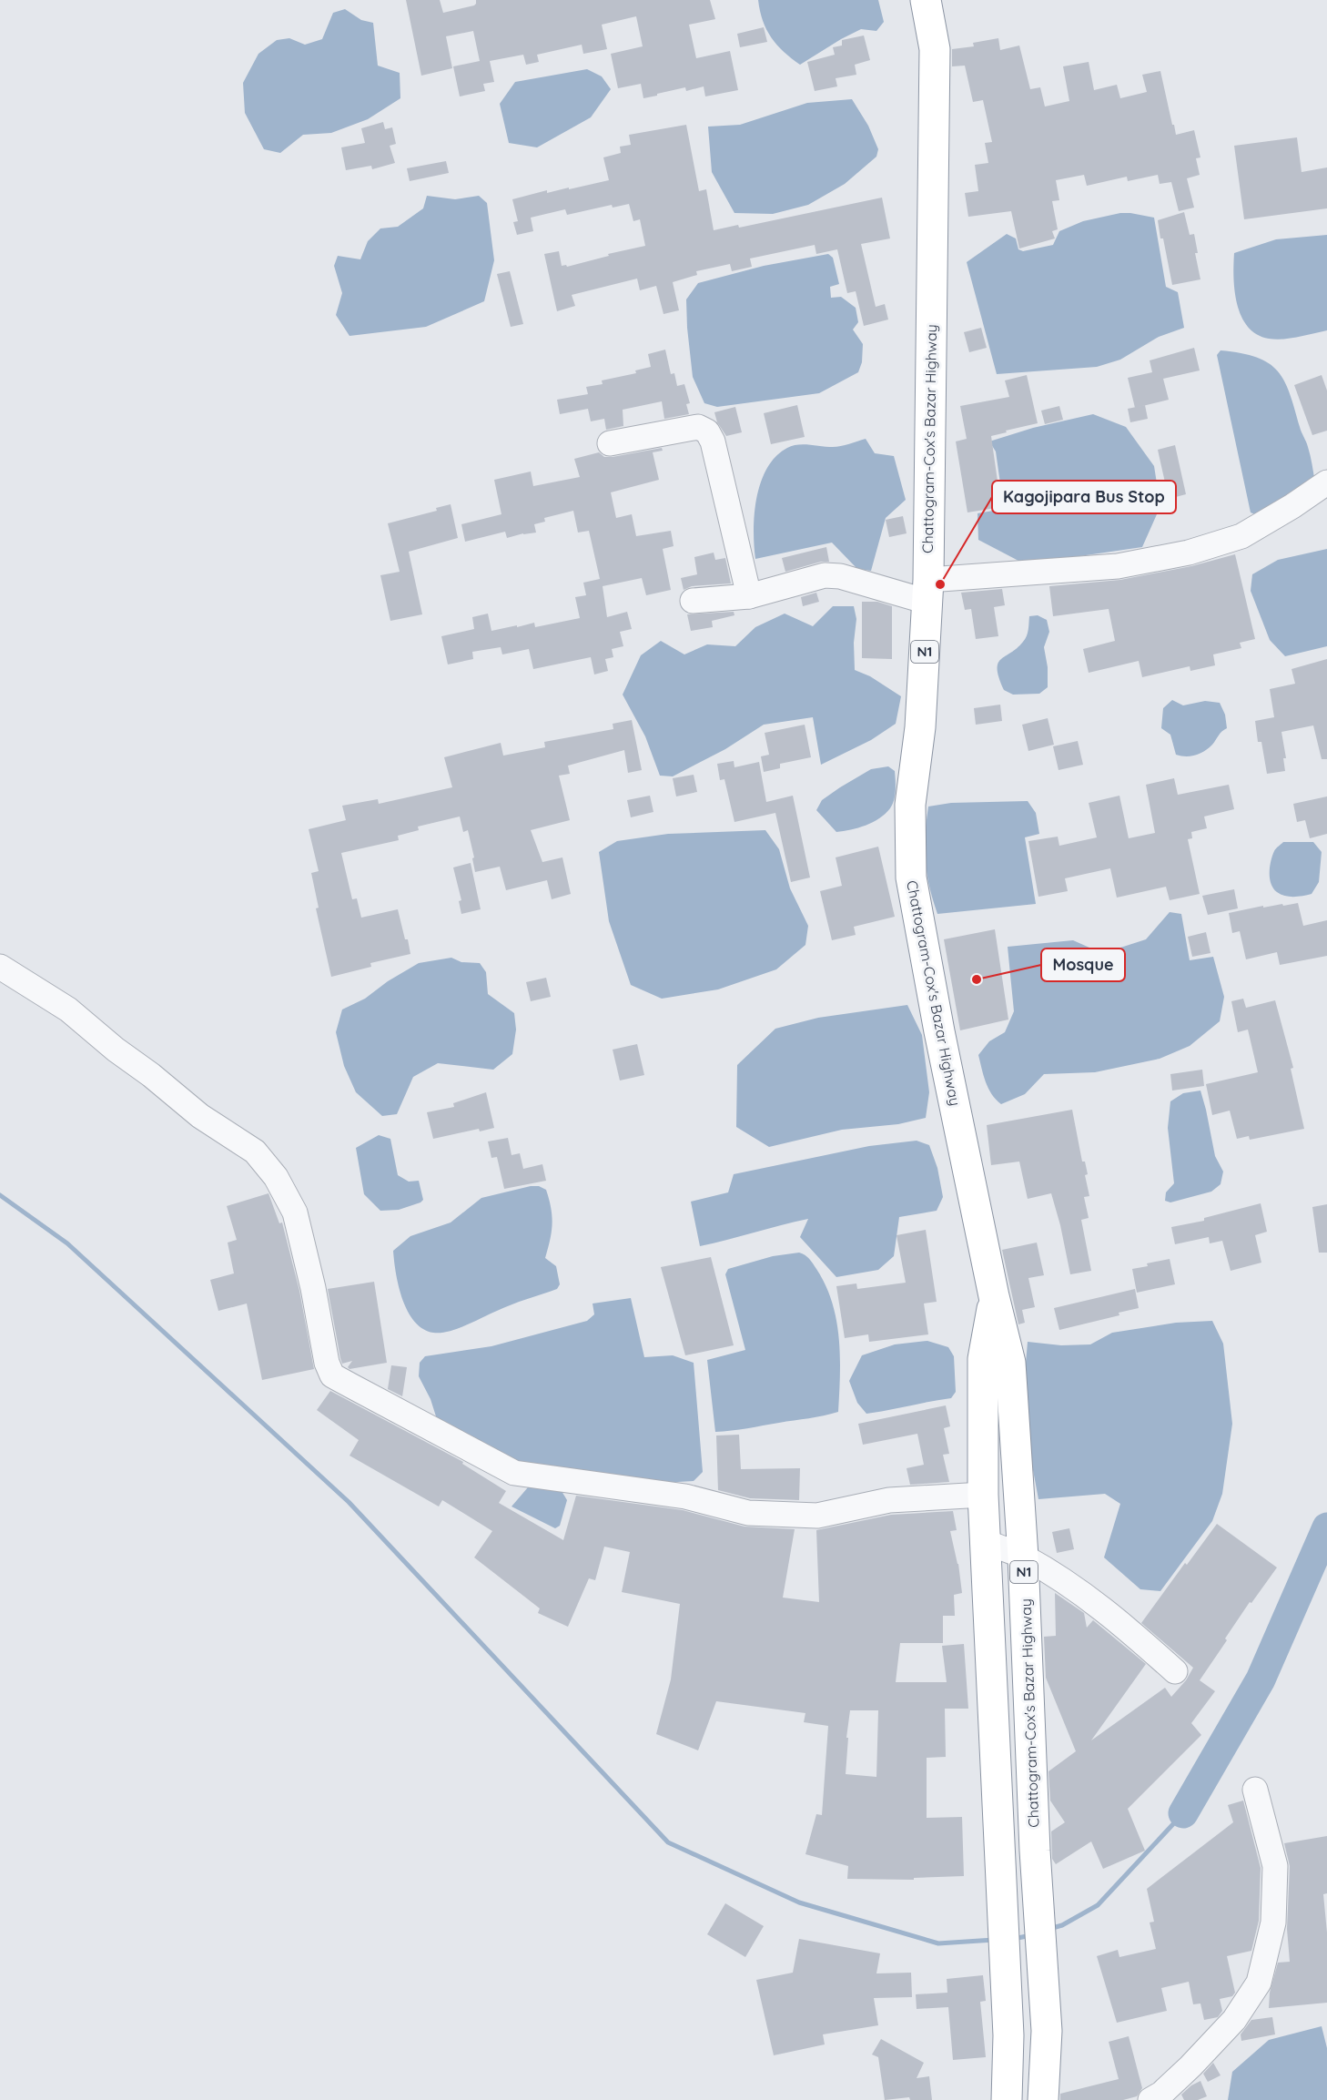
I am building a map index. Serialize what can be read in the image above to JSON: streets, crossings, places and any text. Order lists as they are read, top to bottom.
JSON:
{
  "streets": {
    "highway": ["Chattogram-Cox's Bazar Highway", "N1"]
  },
  "places": ["Kagojipara Bus Stop", "Mosque"]
}
